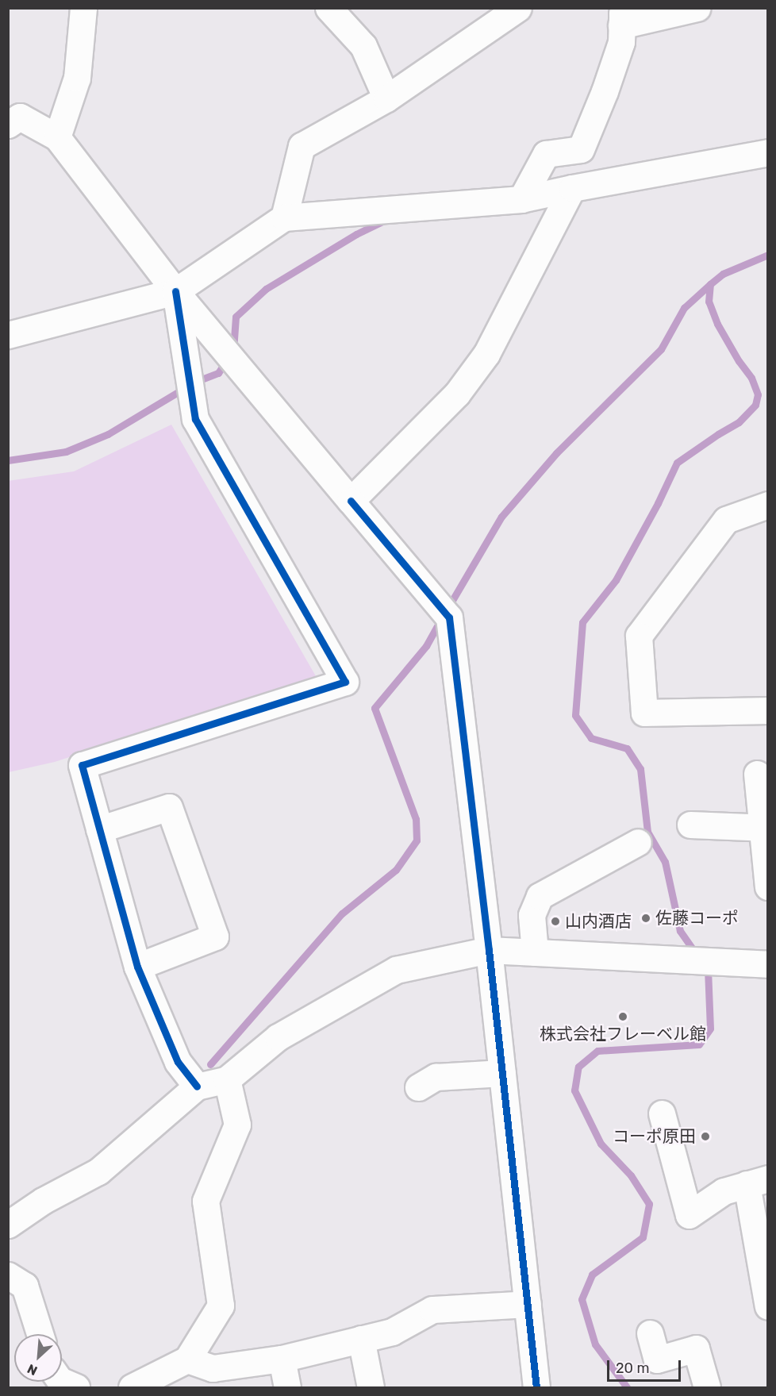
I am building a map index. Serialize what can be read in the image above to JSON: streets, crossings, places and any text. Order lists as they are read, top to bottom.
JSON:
{
  "places": [
    "佐藤コーポ",
    "山内酒店",
    "株式会社フレーベル館",
    "コーポ原田"
  ],
  "scale_bar": "20 m",
  "north": "bottom left"
}
